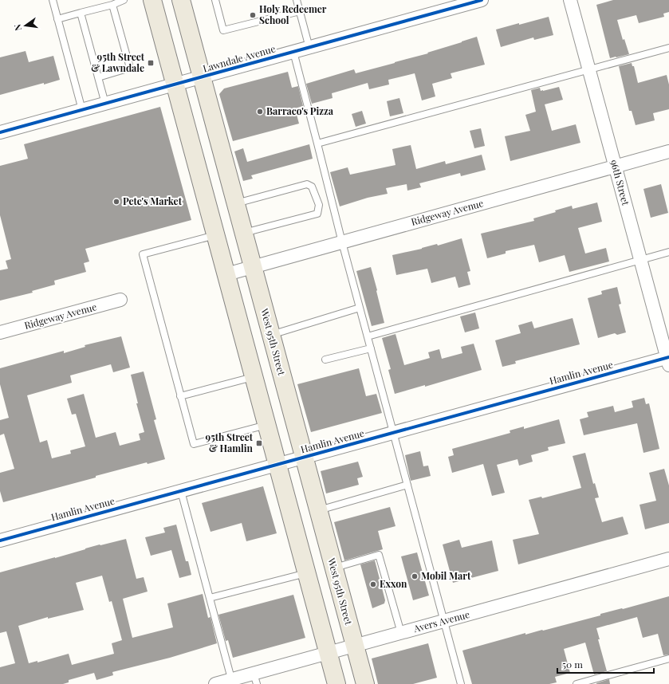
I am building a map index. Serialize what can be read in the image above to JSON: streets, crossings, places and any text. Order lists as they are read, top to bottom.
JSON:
{
  "streets": {
    "main road": ["West 95th Street"],
    "street": [
      "Lawndale Avenue",
      "96th Street",
      "Ridgeway Avenue",
      "Hamlin Avenue",
      "Avers Avenue"
    ]
  },
  "crossings": [
    ["Lawndale Avenue", "West 95th Street"],
    ["96th Street", "Ridgeway Avenue"],
    ["96th Street", "Hamlin Avenue"],
    ["Ridgeway Avenue", "West 95th Street"],
    ["West 95th Street", "Hamlin Avenue"],
    ["West 95th Street", "Avers Avenue"]
  ],
  "places": {
    "other": [
      "Holy Redeemer School",
      "Barraco's Pizza",
      "Pete's Market",
      "Mobil Mart",
      "Exxon"
    ],
    "transit": ["95th Street & Lawndale", "95th Street & Hamlin"]
  },
  "scale_bar": "50 m",
  "north": "left"
}
